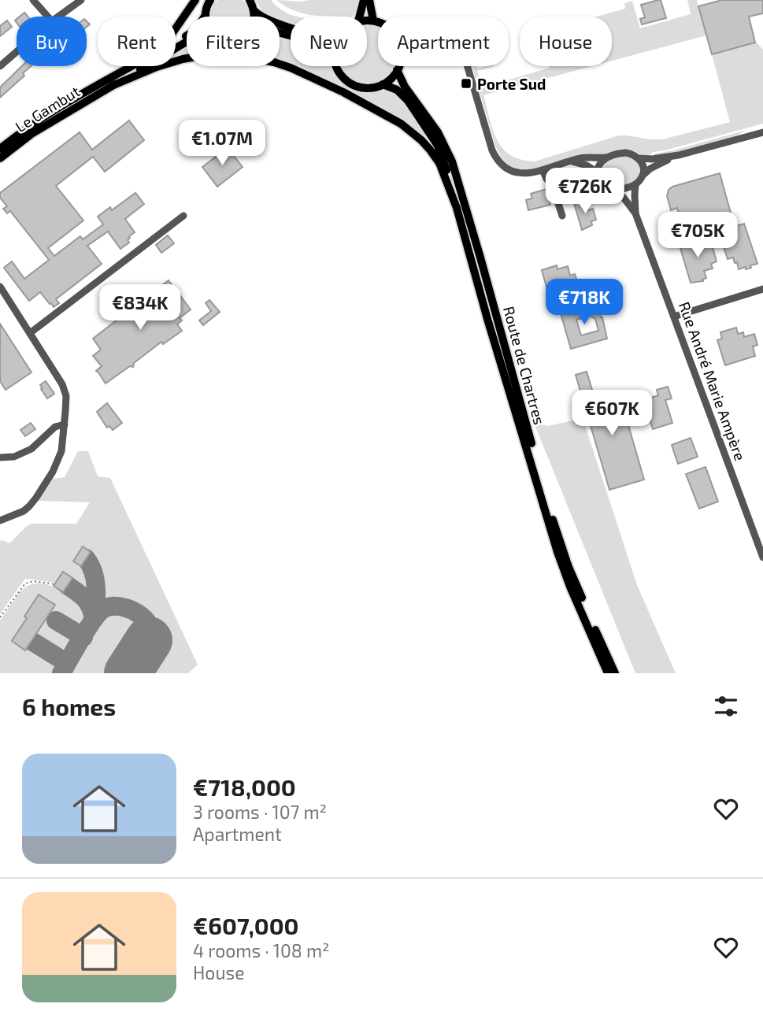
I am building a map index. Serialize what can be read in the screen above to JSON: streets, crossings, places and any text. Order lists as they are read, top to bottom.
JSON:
{
  "streets": {
    "main road": ["Le Gambut", "Route de Chartres"],
    "street": ["Rue André Marie Ampère"]
  },
  "places": {
    "transit": ["Porte Sud"]
  },
  "page": {
    "chip": [
      "Buy",
      "Rent",
      "Filters",
      "New",
      "Apartment",
      "House"
    ],
    "price": [
      "€1.07M",
      "€726K",
      "€705K",
      "€718K",
      "€834K",
      "€607K"
    ],
    "heading": "6 homes",
    "list": [
      {
        "name": "€718,000",
        "note": "3 rooms · 107 m² · Apartment"
      },
      {
        "name": "€607,000",
        "note": "4 rooms · 108 m² · House"
      }
    ]
  }
}
